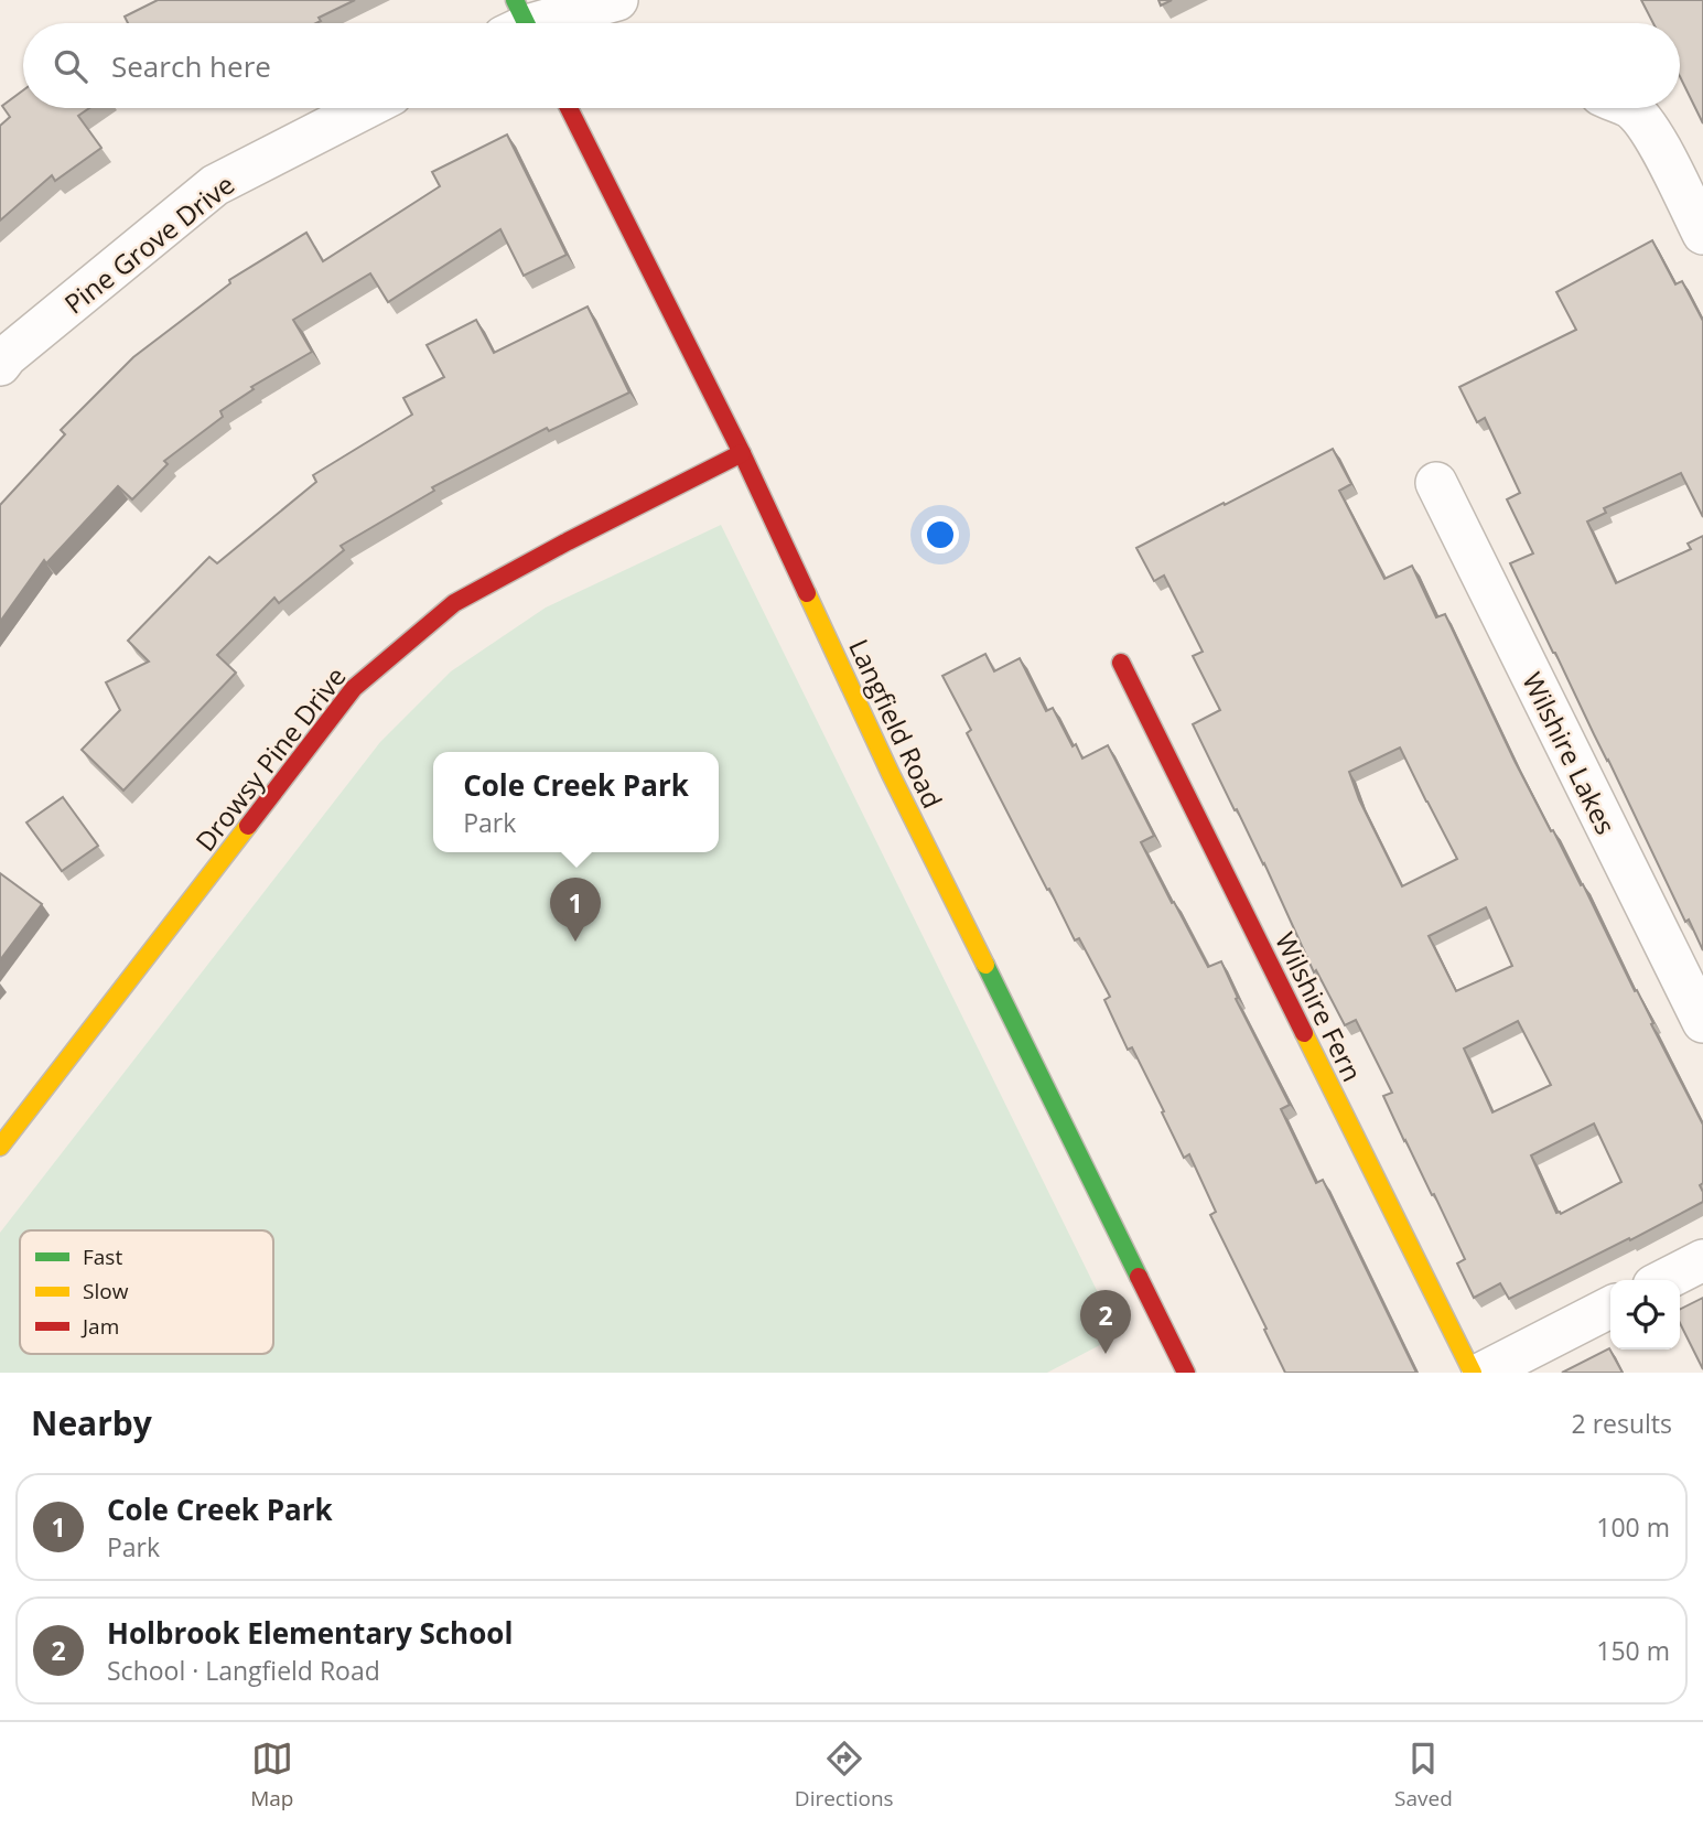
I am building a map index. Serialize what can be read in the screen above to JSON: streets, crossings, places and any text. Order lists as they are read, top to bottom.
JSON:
{
  "streets": {
    "street": [
      "Pine Grove Drive",
      "Langfield Road",
      "Wilshire Lakes",
      "Drowsy Pine Drive",
      "Wilshire Fern"
    ]
  },
  "crossings": [
    ["Langfield Road", "Drowsy Pine Drive"]
  ],
  "legend": ["Fast", "Slow", "Jam"],
  "page": {
    "search": "Search here",
    "popup": ["Cole Creek Park", "Park"],
    "pins": ["1", "2"],
    "heading": ["Nearby", "2 results"],
    "list": [
      {
        "mark": "1",
        "name": "Cole Creek Park",
        "note": "Park",
        "value": "100 m"
      },
      {
        "mark": "2",
        "name": "Holbrook Elementary School",
        "note": "School · Langfield Road",
        "value": "150 m"
      }
    ],
    "nav": ["Map", "Directions", "Saved"]
  }
}
